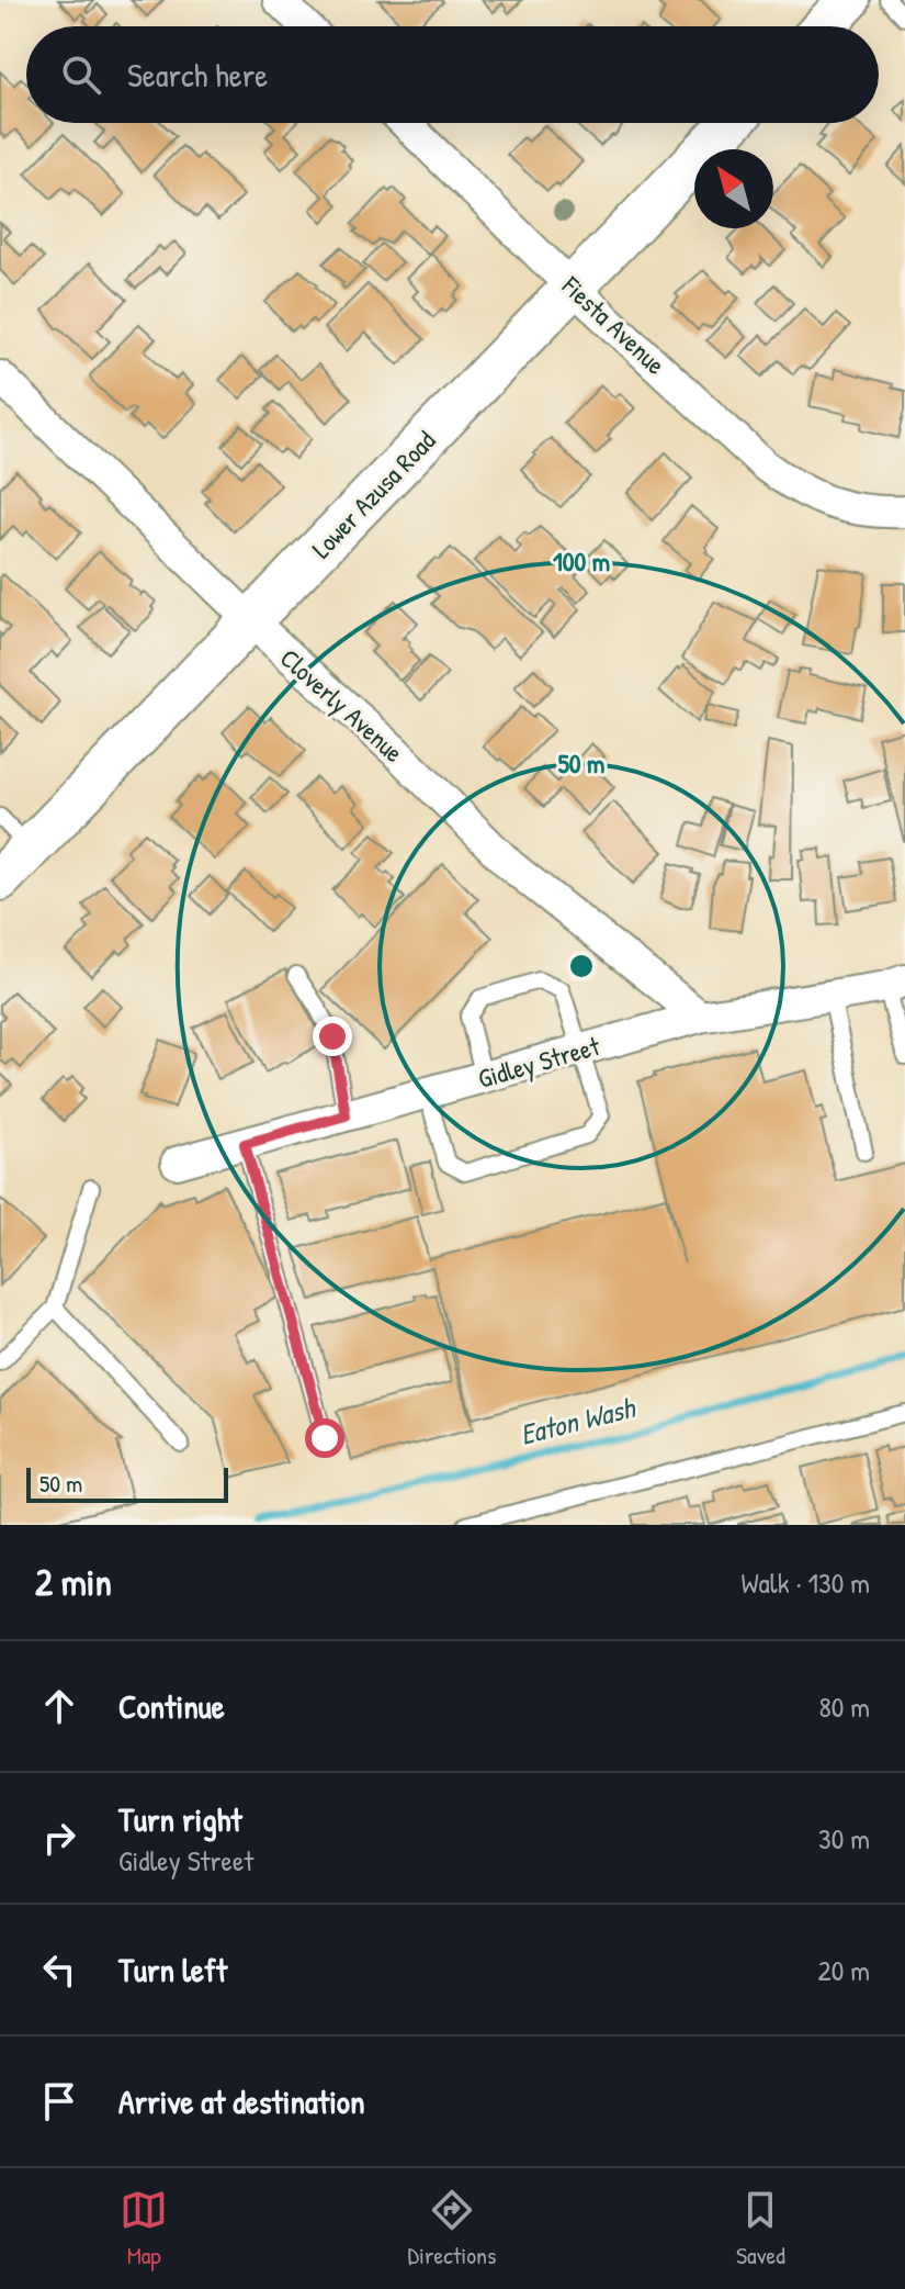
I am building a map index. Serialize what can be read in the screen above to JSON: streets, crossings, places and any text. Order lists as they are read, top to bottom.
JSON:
{
  "streets": {
    "main road": ["Lower Azusa Road"],
    "street": ["Fiesta Avenue", "Cloverly Avenue", "Gidley Street"]
  },
  "crossings": [
    ["Fiesta Avenue", "Lower Azusa Road"],
    ["Lower Azusa Road", "Cloverly Avenue"],
    ["Cloverly Avenue", "Gidley Street"]
  ],
  "water": ["Eaton Wash"],
  "scale_bar": "50 m",
  "north": "top left",
  "page": {
    "search": "Search here",
    "scale": "50 m",
    "heading": ["2 min", "Walk · 130 m"],
    "list": [
      ["Continue", "80 m"],
      ["Turn right", "Gidley Street", "30 m"],
      ["Turn left", "20 m"],
      "Arrive at destination"
    ],
    "nav": ["Map", "Directions", "Saved"]
  },
  "rings": ["100 m", "50 m"]
}
